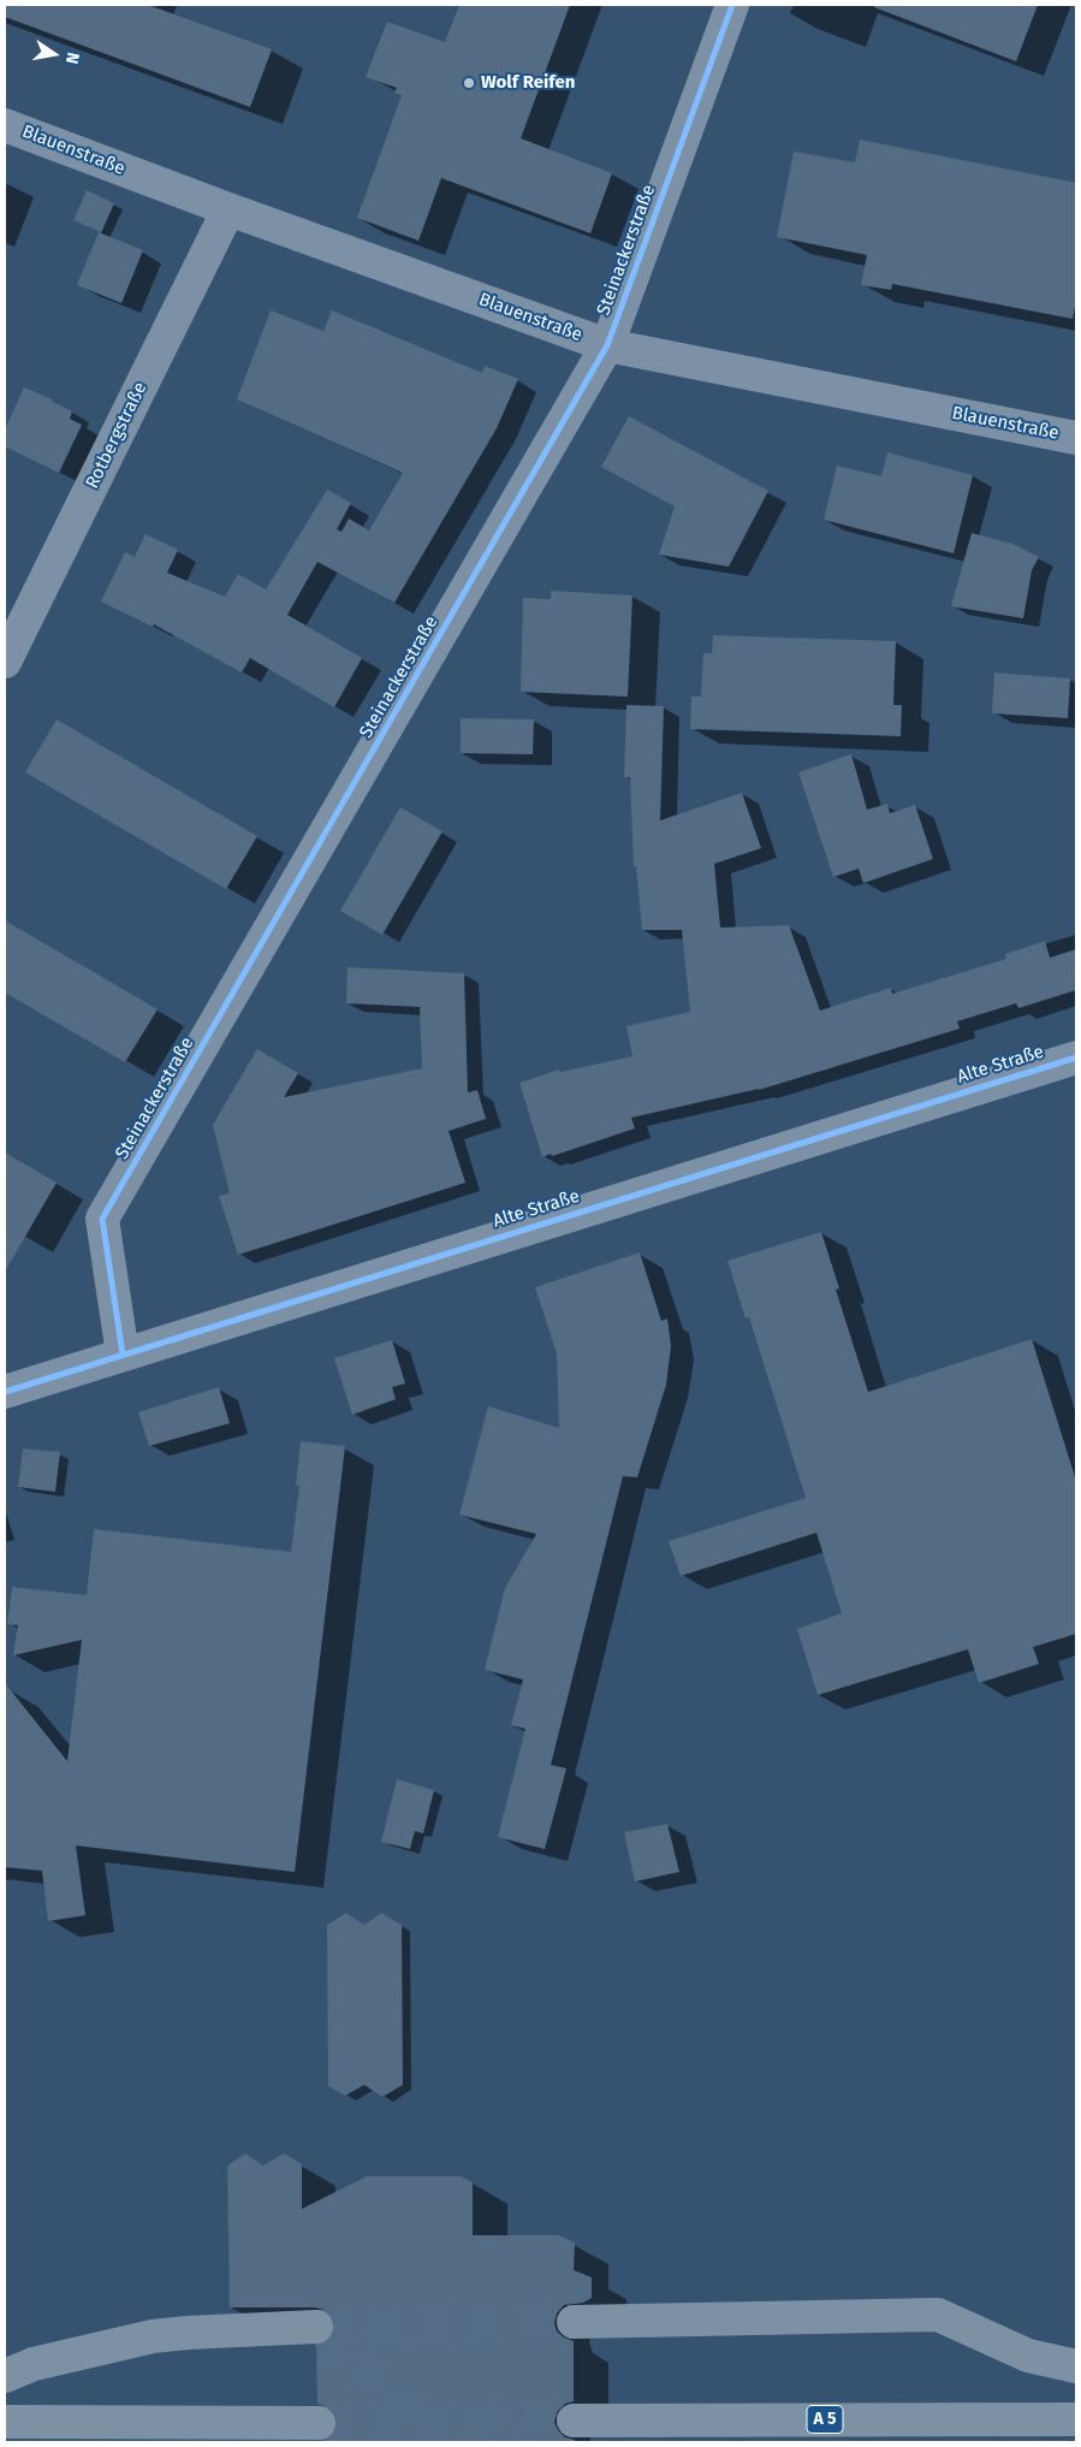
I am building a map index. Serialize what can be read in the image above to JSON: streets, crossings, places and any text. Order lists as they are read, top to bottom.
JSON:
{
  "streets": {
    "highway": ["A 5"],
    "street": [
      "Blauenstraße",
      "Steinackerstraße",
      "Rotbergstraße",
      "Alte Straße"
    ]
  },
  "crossings": [
    ["Blauenstraße", "Steinackerstraße"],
    ["Blauenstraße", "Rotbergstraße"],
    ["Steinackerstraße", "Alte Straße"]
  ],
  "places": ["Wolf Reifen"],
  "north": "right"
}
